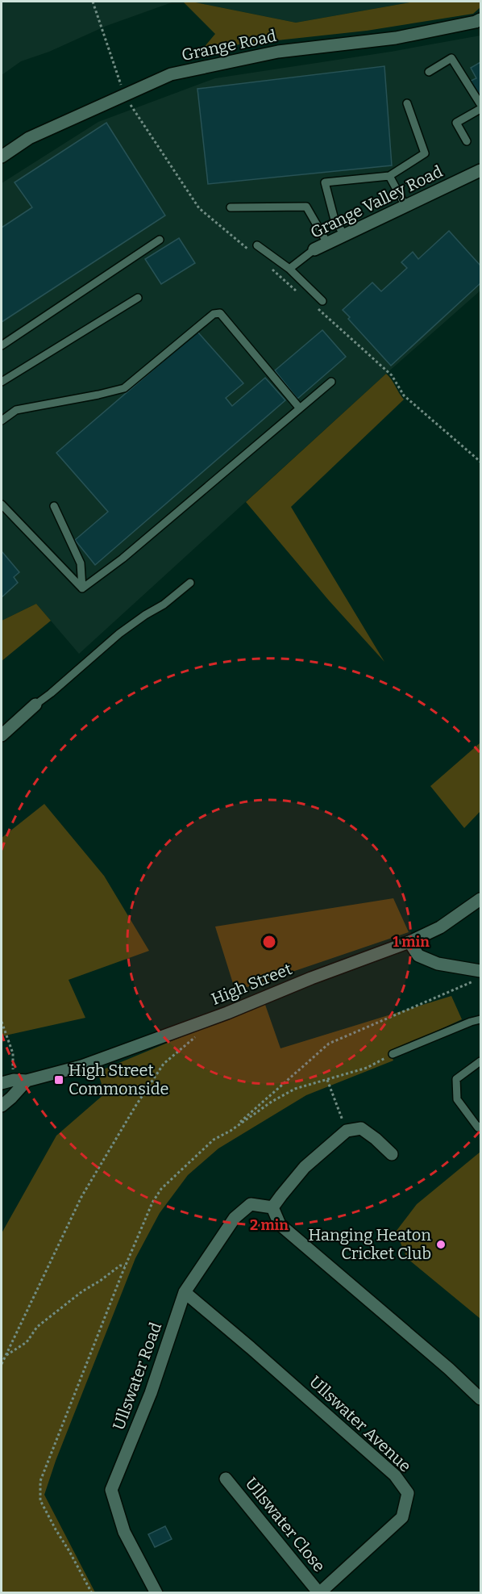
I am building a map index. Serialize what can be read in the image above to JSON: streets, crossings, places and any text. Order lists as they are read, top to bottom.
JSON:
{
  "streets": {
    "street": [
      "Grange Road",
      "Grange Valley Road",
      "High Street",
      "Ullswater Road",
      "Ullswater Avenue",
      "Ullswater Close"
    ]
  },
  "crossings": [
    ["Ullswater Road", "Ullswater Avenue"],
    ["Ullswater Avenue", "Ullswater Close"]
  ],
  "places": {
    "transit": ["High Street Commonside"],
    "other": ["Hanging Heaton Cricket Club"]
  },
  "rings": ["1 min", "2 min"]
}
